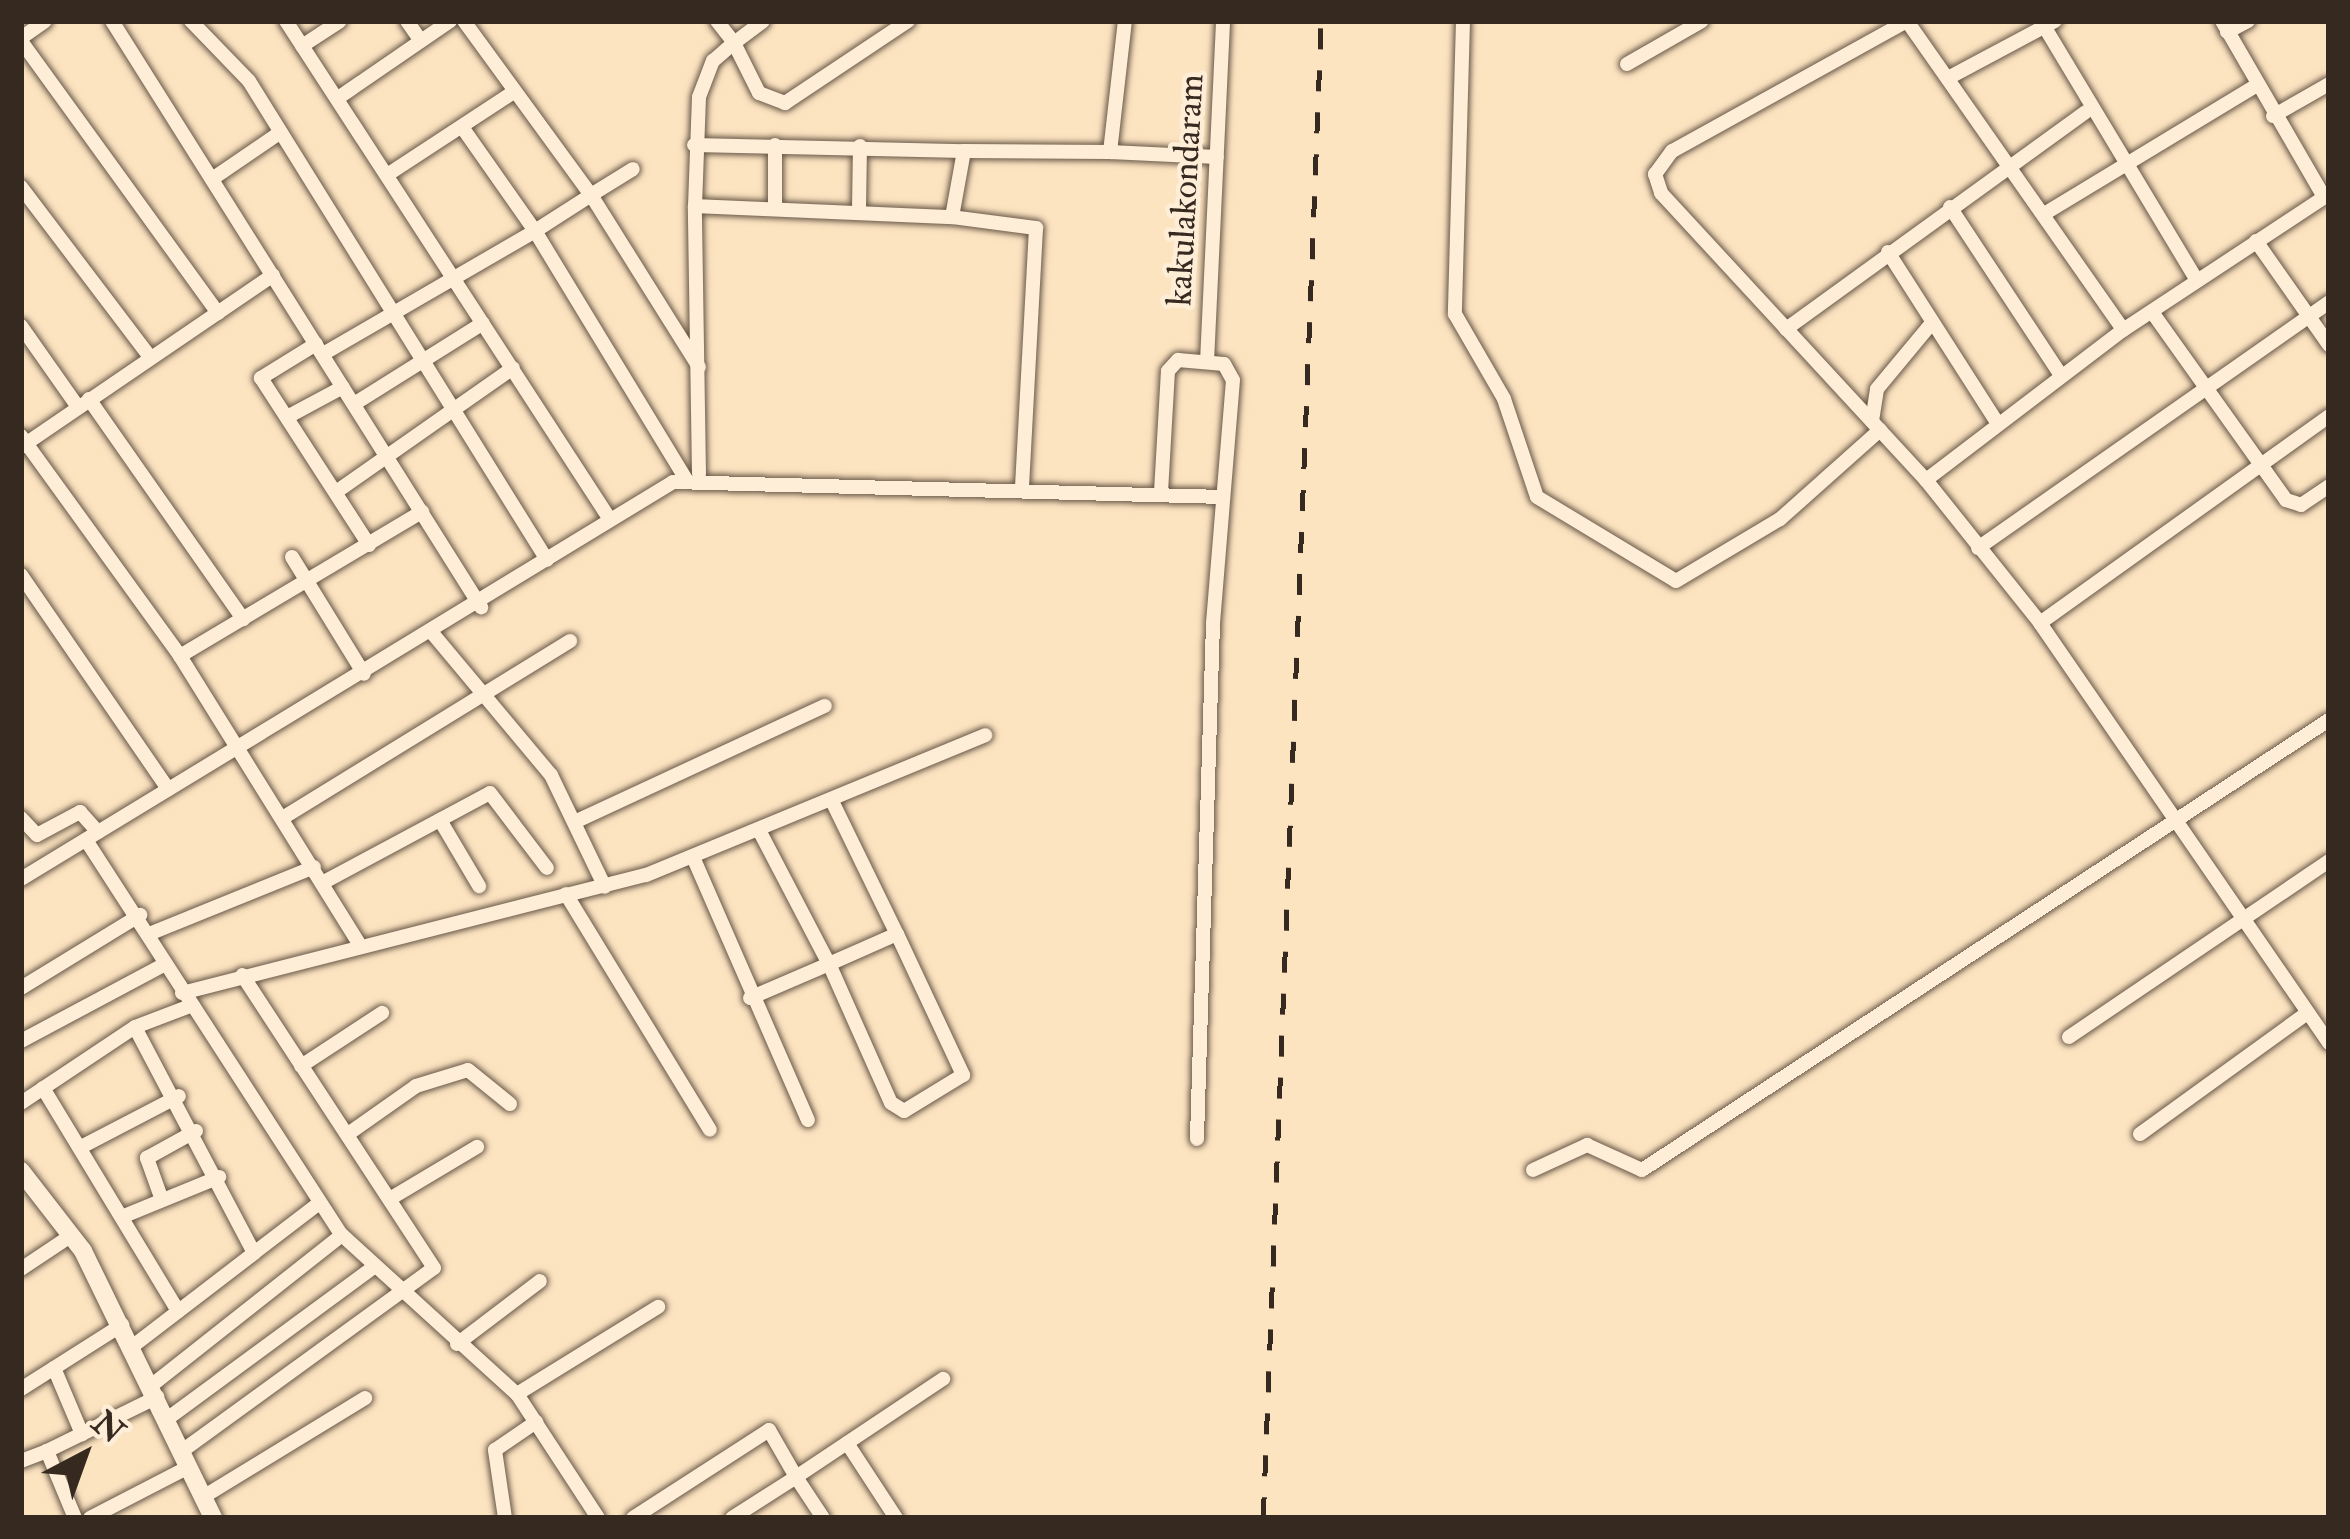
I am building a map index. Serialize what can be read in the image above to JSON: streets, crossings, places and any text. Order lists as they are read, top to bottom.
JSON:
{
  "streets": {
    "street": ["kakulakondaram"]
  },
  "north": "top right"
}
